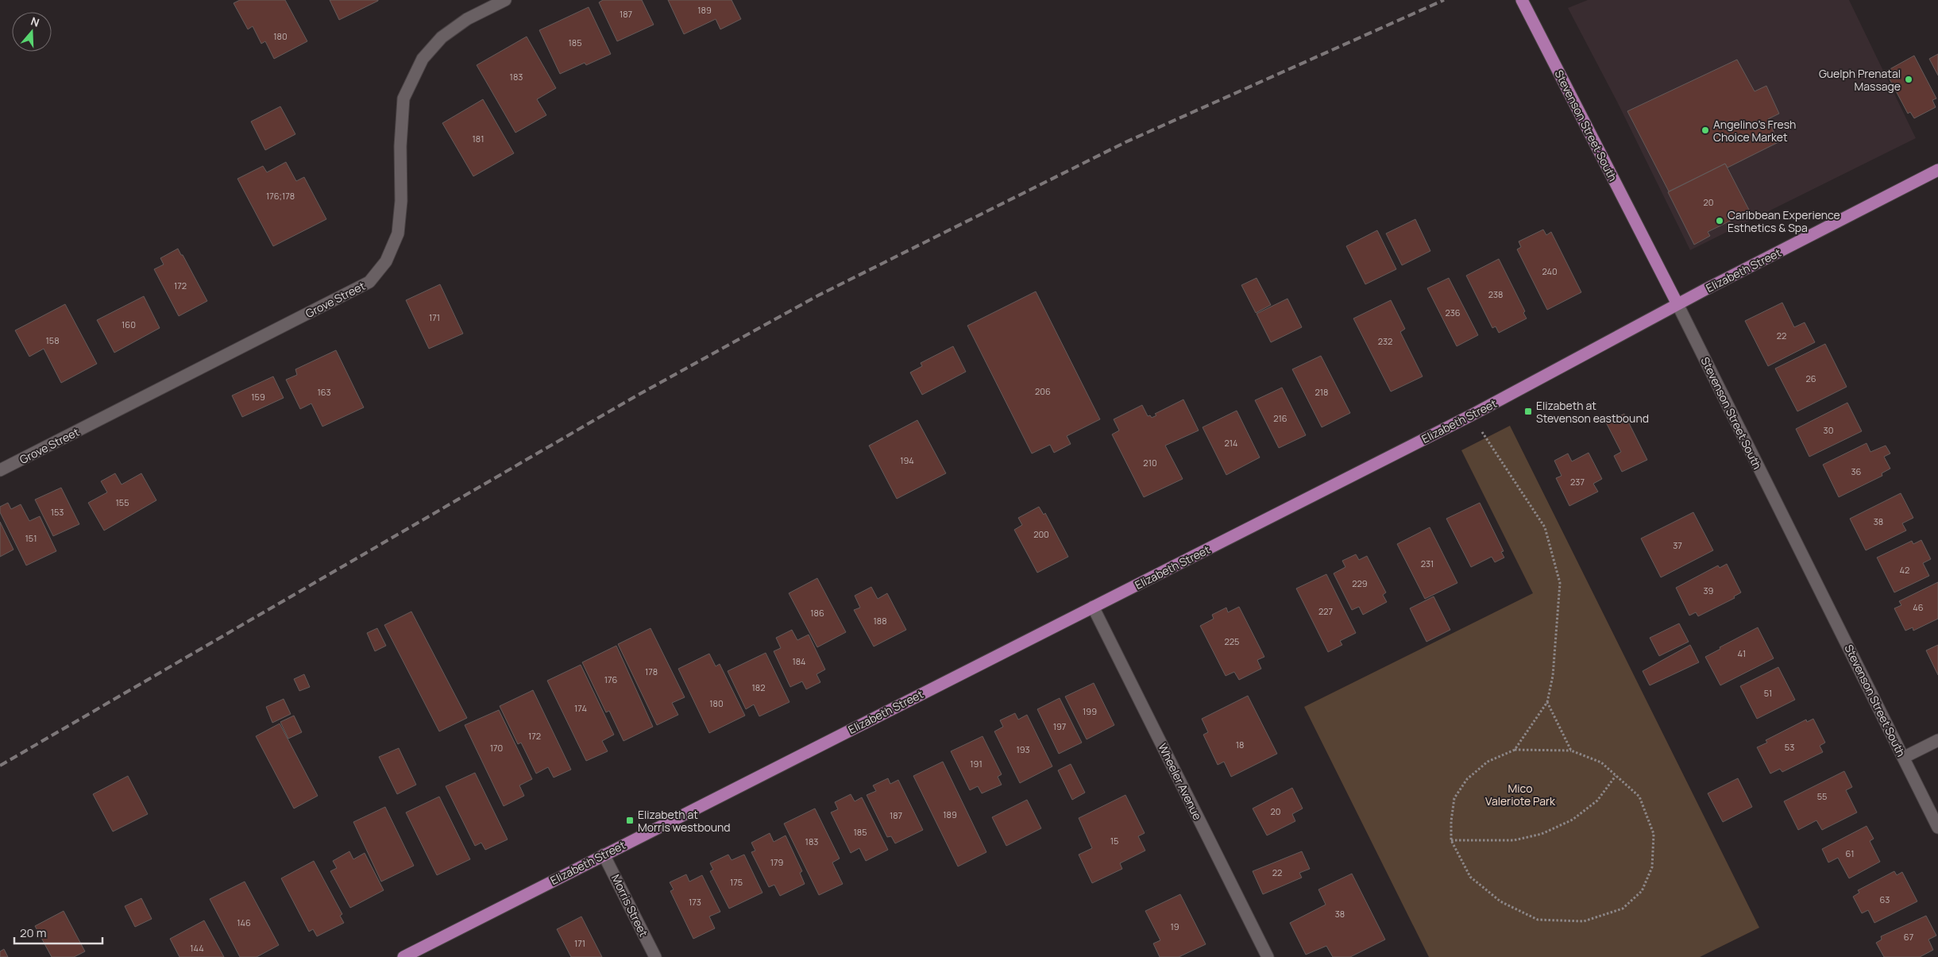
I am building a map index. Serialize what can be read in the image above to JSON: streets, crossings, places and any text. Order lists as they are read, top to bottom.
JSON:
{
  "streets": {
    "main road": ["Stevenson Street South", "Elizabeth Street"],
    "street": ["Grove Street", "Wheeler Avenue", "Morris Street"]
  },
  "crossings": [
    ["Stevenson Street South", "Elizabeth Street"],
    ["Elizabeth Street", "Wheeler Avenue"],
    ["Elizabeth Street", "Morris Street"]
  ],
  "parks": ["Mico Valeriote Park"],
  "places": {
    "other": ["Guelph Prenatal Massage", "Angelino's Fresh Choice Market", "Caribbean Experience Esthetics & Spa"],
    "transit": ["Elizabeth at Stevenson eastbound", "Elizabeth at Morris westbound"]
  },
  "house_numbers": [
    "189",
    "187",
    "180",
    "185",
    "183",
    "181",
    "176;178",
    "20",
    "240",
    "172",
    "238",
    "236",
    "171",
    "160",
    "22",
    "158",
    "232",
    "26",
    "206",
    "163",
    "218",
    "159",
    "216",
    "30",
    "214",
    "194",
    "210",
    "36",
    "237",
    "155",
    "153",
    "38",
    "200",
    "151",
    "37",
    "231",
    "42",
    "229",
    "39",
    "46",
    "227",
    "186",
    "188",
    "225",
    "41",
    "184",
    "178",
    "176",
    "182",
    "51",
    "180",
    "174",
    "199",
    "197",
    "172",
    "18",
    "53",
    "170",
    "193",
    "191",
    "55",
    "20",
    "189",
    "187",
    "185",
    "15",
    "183",
    "61",
    "179",
    "22",
    "175",
    "63",
    "173",
    "38",
    "146",
    "19",
    "67",
    "171",
    "144"
  ],
  "scale_bar": "20 m",
  "north": "top"
}
